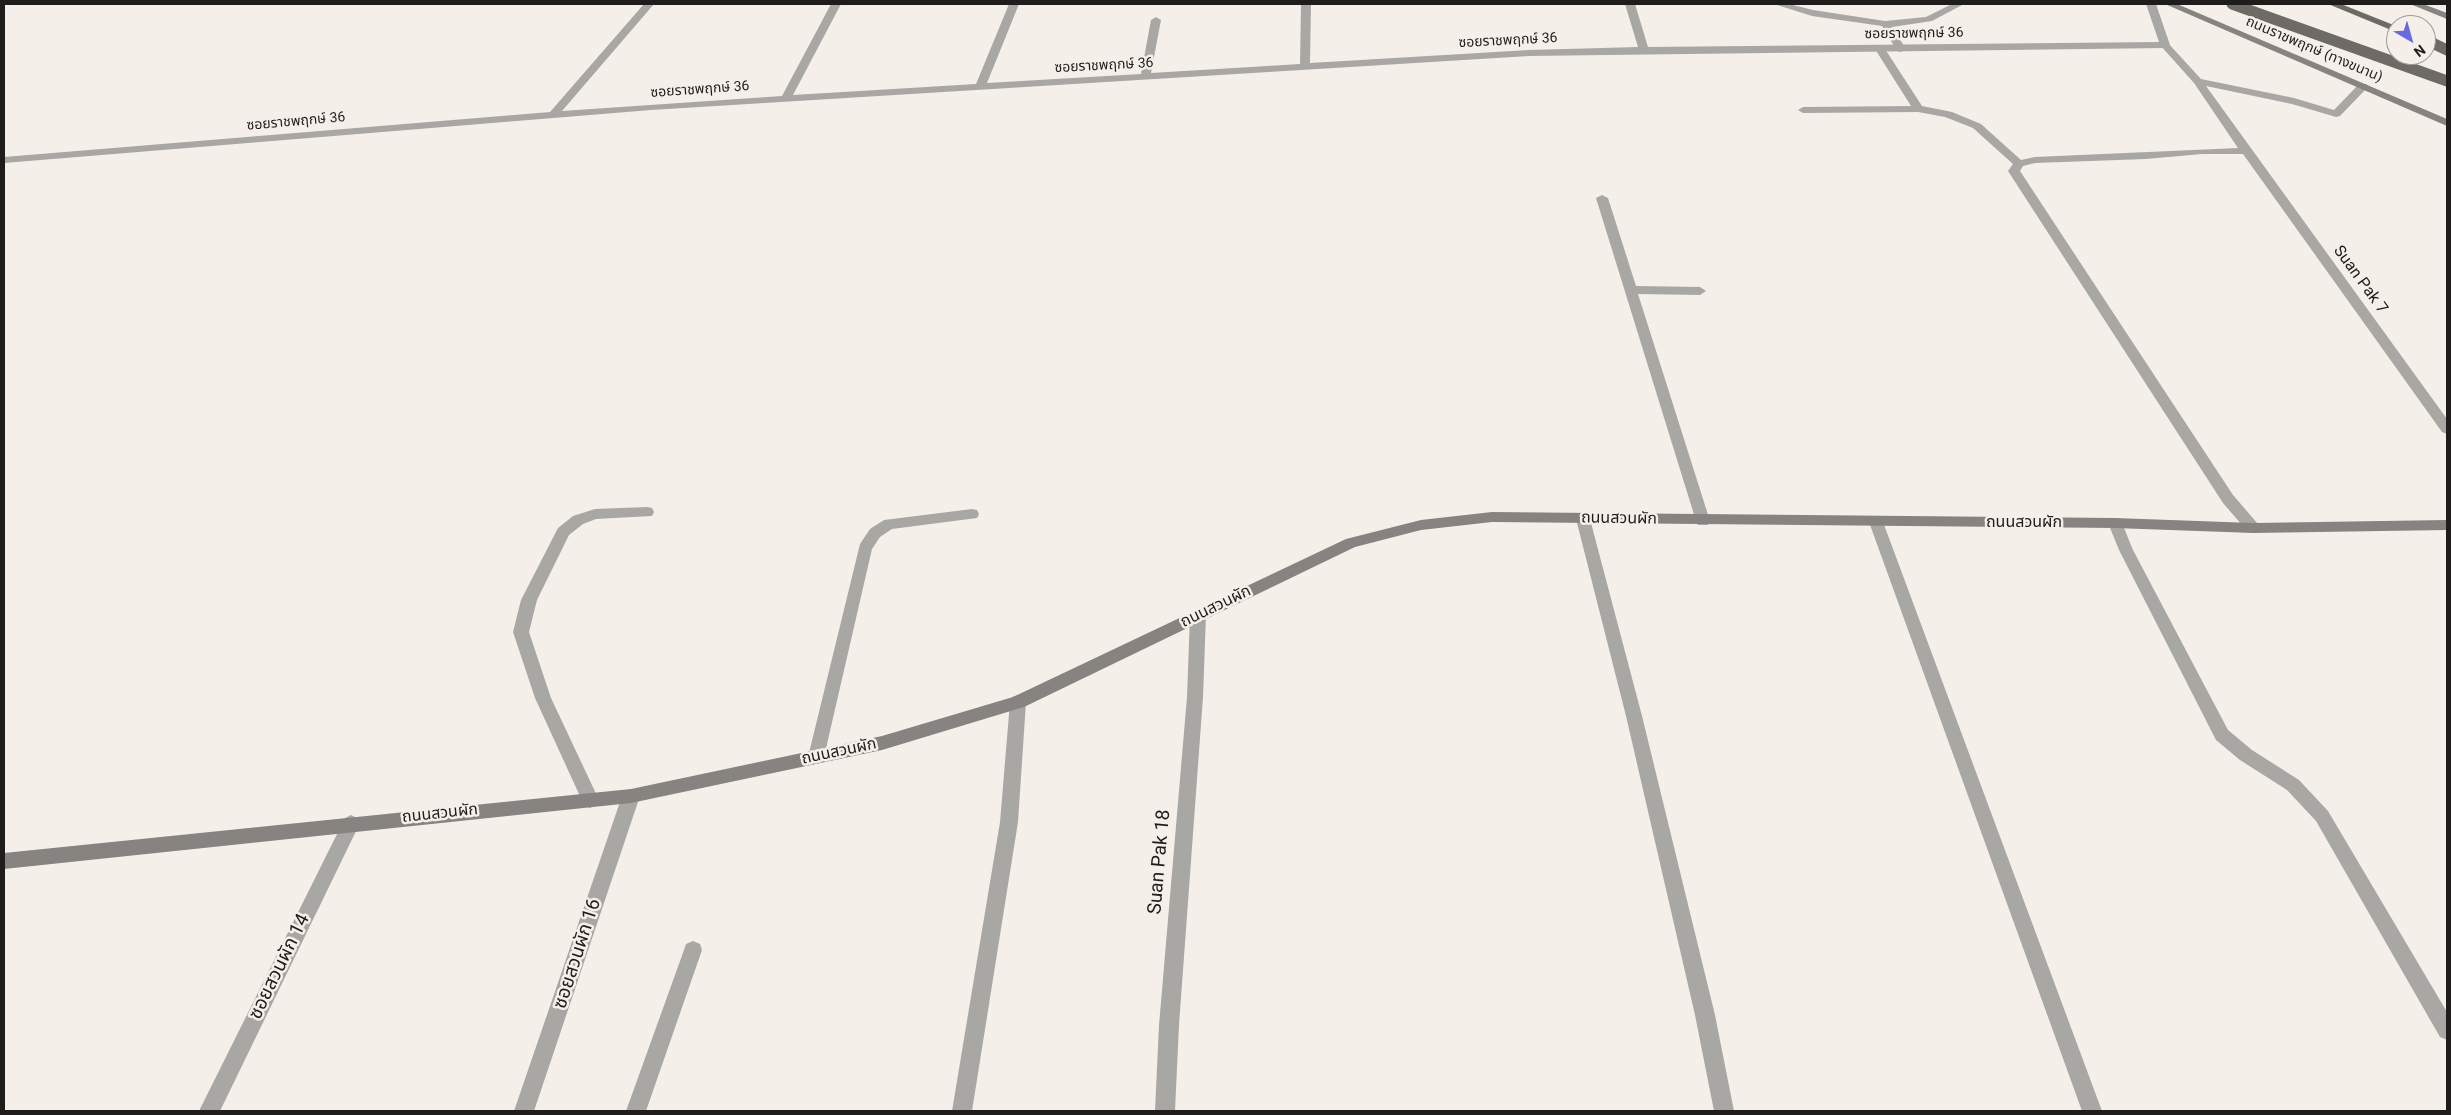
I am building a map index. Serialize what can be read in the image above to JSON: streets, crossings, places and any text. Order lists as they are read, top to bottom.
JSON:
{
  "streets": {
    "street": [
      "ซอยราชพฤกษ์ 36",
      "ถนนราชพฤกษ์ (ทางขนาน)",
      "Suan Pak 7",
      "ถนนสวนผัก",
      "Suan Pak 18",
      "ซอยสวนผัก 16",
      "ซอยสวนผัก 14"
    ]
  },
  "crossings": [
    ["ซอยราชพฤกษ์ 36", "Suan Pak 7"],
    ["ถนนสวนผัก", "Suan Pak 18"],
    ["ถนนสวนผัก", "ซอยสวนผัก 16"],
    ["ถนนสวนผัก", "ซอยสวนผัก 14"]
  ],
  "north": "bottom right"
}
